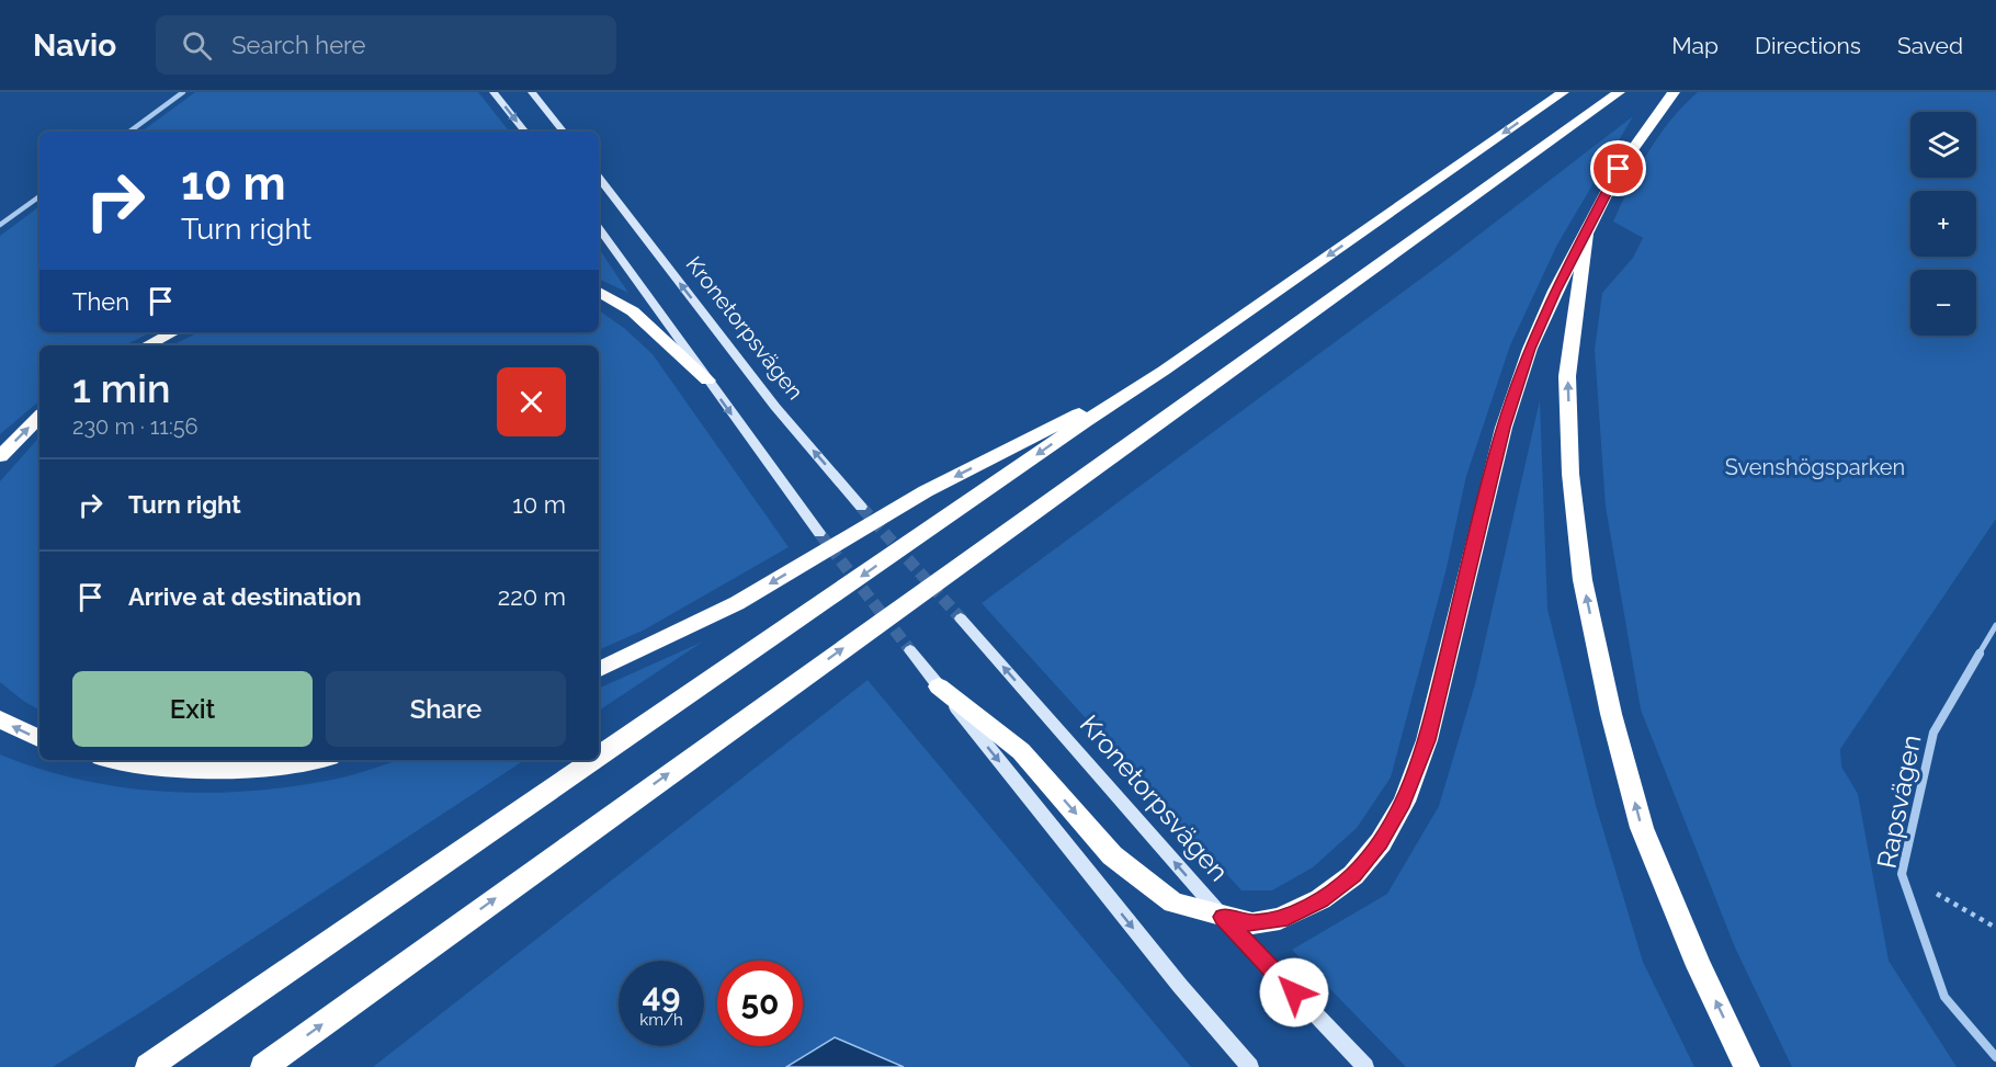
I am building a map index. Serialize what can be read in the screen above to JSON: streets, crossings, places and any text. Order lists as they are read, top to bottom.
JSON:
{
  "streets": {
    "main road": ["Kronetorpsvägen"],
    "street": ["Rapsvägen"]
  },
  "parks": ["Svenshögsparken"],
  "page": {
    "header": "Navio",
    "search": "Search here",
    "nav": ["Map", "Directions", "Saved"],
    "map_buttons": ["+", "−"],
    "turn": ["10 m", "Turn right"],
    "then": "Then",
    "heading": ["1 min", "230 m · 11:56"],
    "list": [
      {
        "name": "Turn right",
        "value": "10 m"
      },
      {
        "name": "Arrive at destination",
        "value": "220 m"
      }
    ],
    "buttons": ["Exit", "Share"],
    "speed": "49 km/h",
    "limit": "50"
  }
}
